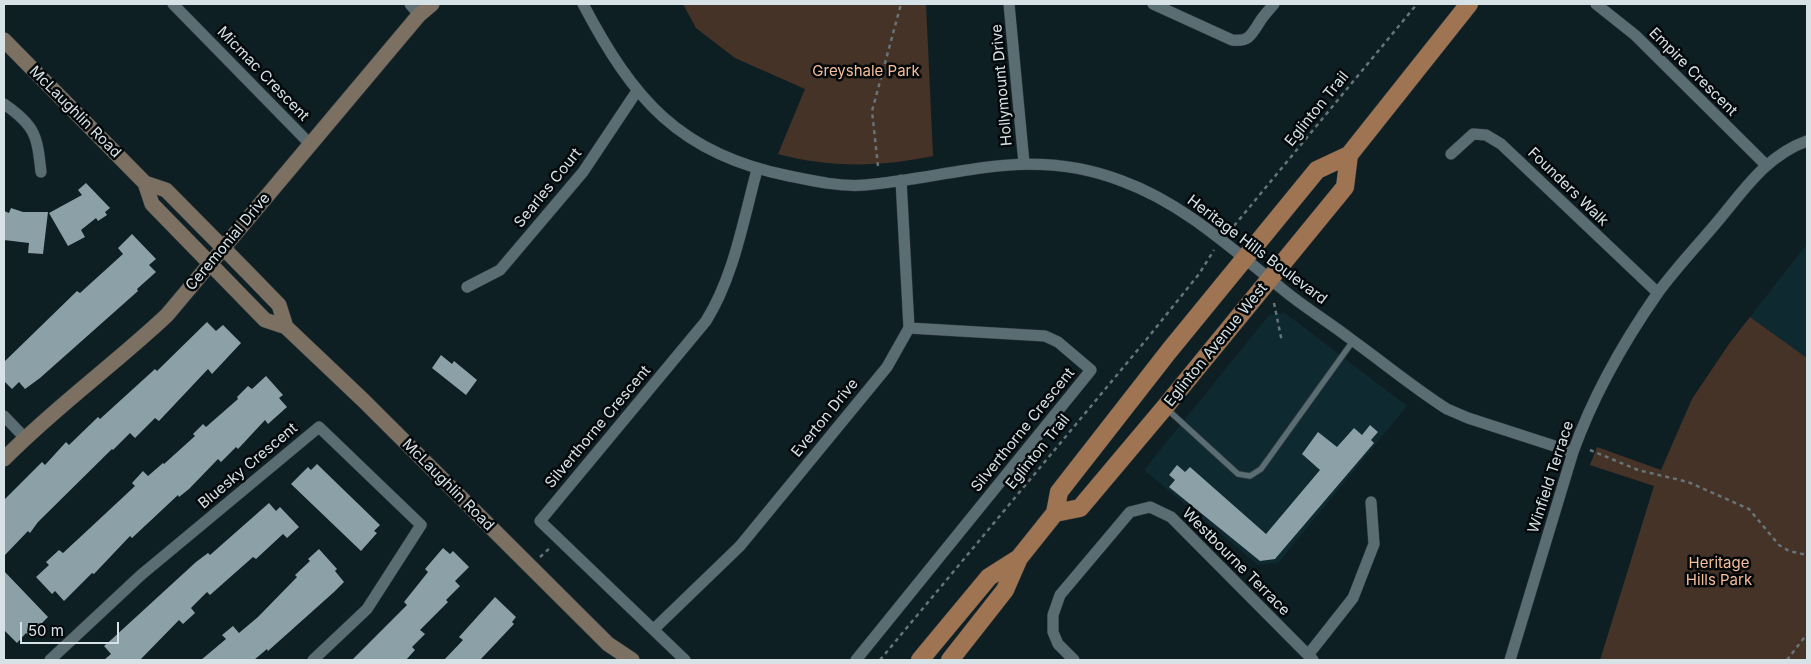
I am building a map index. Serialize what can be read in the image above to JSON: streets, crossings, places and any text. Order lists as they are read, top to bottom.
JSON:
{
  "streets": {
    "main road": ["Eglinton Avenue West"],
    "street": [
      "Empire Crescent",
      "Micmac Crescent",
      "Hollymount Drive",
      "McLaughlin Road",
      "Founders Walk",
      "Searles Court",
      "Ceremonial Drive",
      "Heritage Hills Boulevard",
      "Everton Drive",
      "Silverthorne Crescent",
      "Bluesky Crescent",
      "Winfield Terrace",
      "Westbourne Terrace"
    ],
    "path": ["Eglinton Trail"]
  },
  "crossings": [
    ["Empire Crescent", "Winfield Terrace"],
    ["Micmac Crescent", "Ceremonial Drive"],
    ["Hollymount Drive", "Heritage Hills Boulevard"],
    ["McLaughlin Road", "Ceremonial Drive"],
    ["Founders Walk", "Winfield Terrace"],
    ["Searles Court", "Heritage Hills Boulevard"],
    ["Heritage Hills Boulevard", "Eglinton Avenue West"],
    ["Heritage Hills Boulevard", "Silverthorne Crescent"],
    ["Heritage Hills Boulevard", "Winfield Terrace"],
    ["Everton Drive", "Silverthorne Crescent"]
  ],
  "parks": ["Greyshale Park", "Heritage Hills Park"],
  "scale_bar": "50 m"
}
